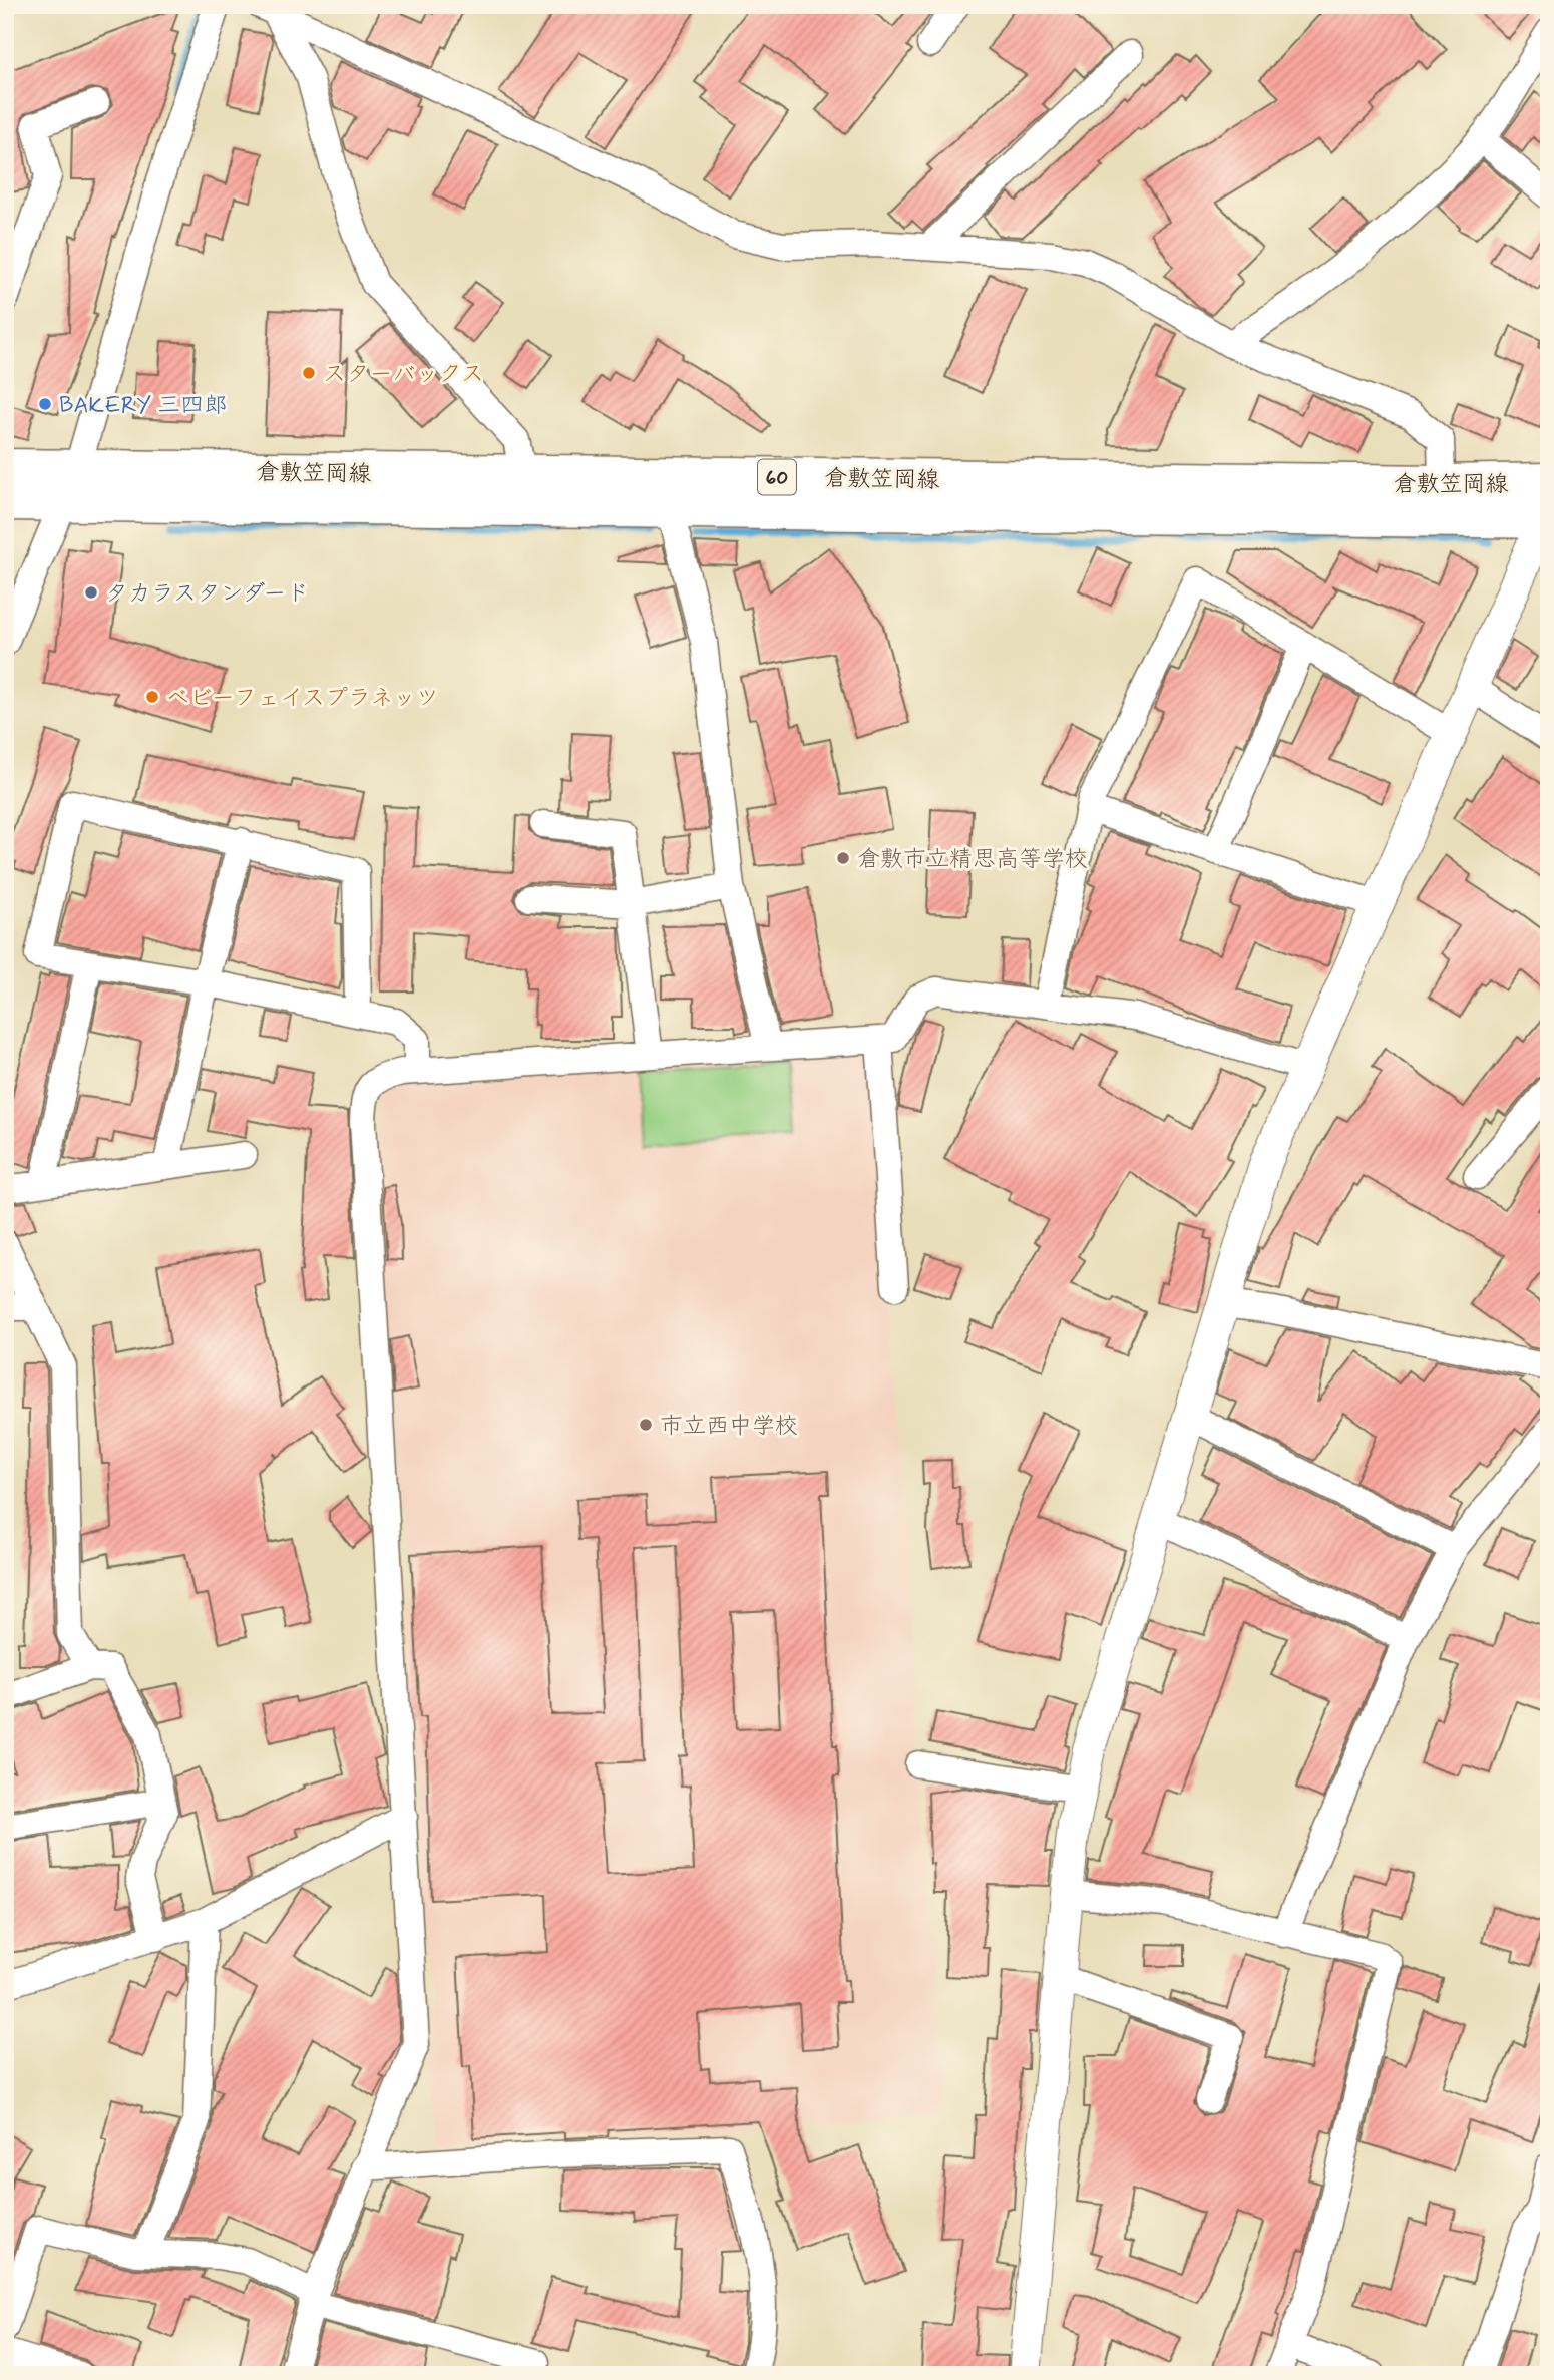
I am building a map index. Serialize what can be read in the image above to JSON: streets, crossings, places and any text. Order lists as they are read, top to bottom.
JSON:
{
  "streets": {
    "main road": ["倉敷笠岡線", "60"]
  },
  "places": [
    "スターバックス",
    "BAKERY 三四郎",
    "タカラスタンダード",
    "ベビーフェイスプラネッツ",
    "倉敷市立精思高等学校",
    "市立西中学校"
  ]
}
